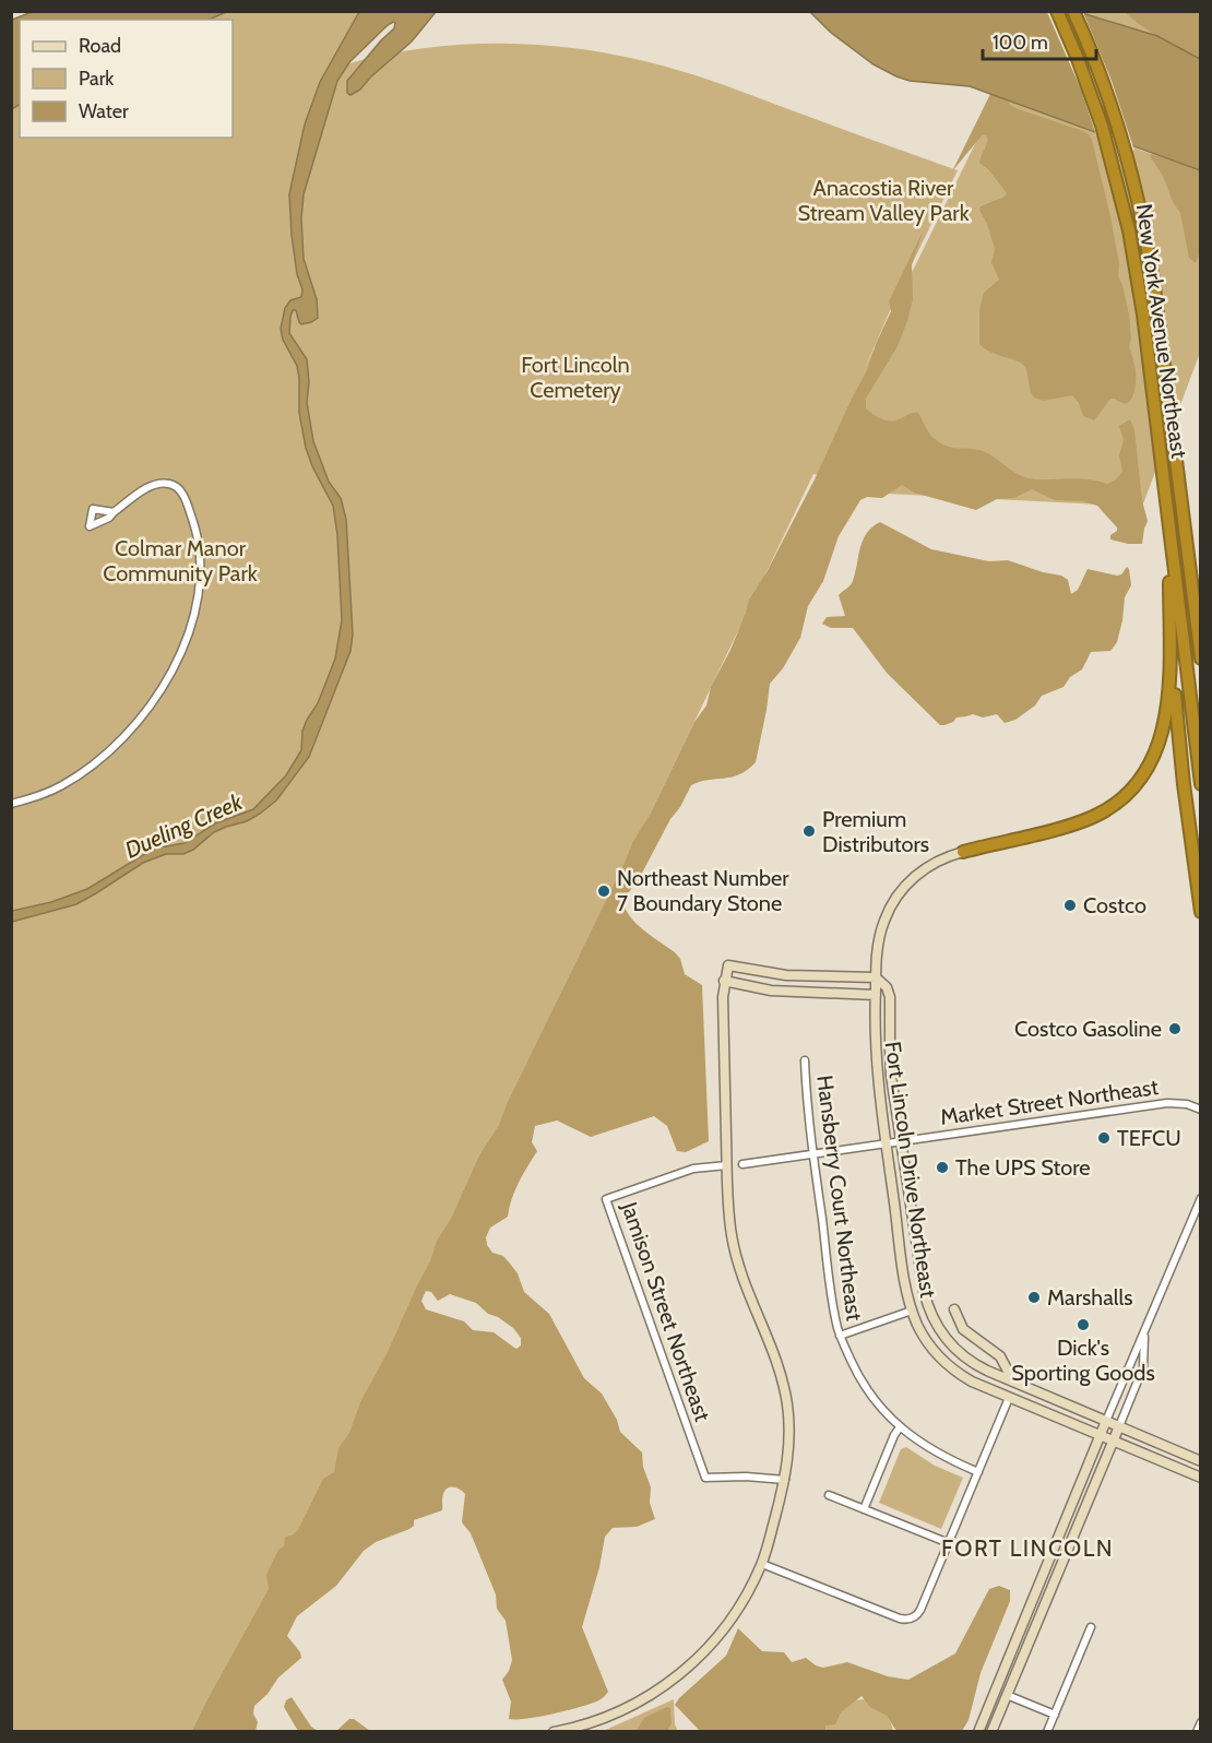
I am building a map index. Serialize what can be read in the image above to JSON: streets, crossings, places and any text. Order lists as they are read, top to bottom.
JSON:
{
  "streets": {
    "highway": ["New York Avenue Northeast"],
    "street": [
      "Market Street Northeast",
      "Fort Lincoln Drive Northeast",
      "Hansberry Court Northeast",
      "Jamison Street Northeast"
    ]
  },
  "crossings": [
    ["Market Street Northeast", "Fort Lincoln Drive Northeast"],
    ["Market Street Northeast", "Hansberry Court Northeast"]
  ],
  "districts": ["FORT LINCOLN"],
  "water": ["Dueling Creek"],
  "parks": ["Anacostia River Stream Valley Park", "Fort Lincoln Cemetery", "Colmar Manor Community Park"],
  "places": [
    "Premium Distributors",
    "Northeast Number 7 Boundary Stone",
    "Costco",
    "Costco Gasoline",
    "TEFCU",
    "The UPS Store",
    "Marshalls",
    "Dick's Sporting Goods"
  ],
  "legend": ["Road", "Park", "Water"],
  "scale_bar": "100 m"
}
